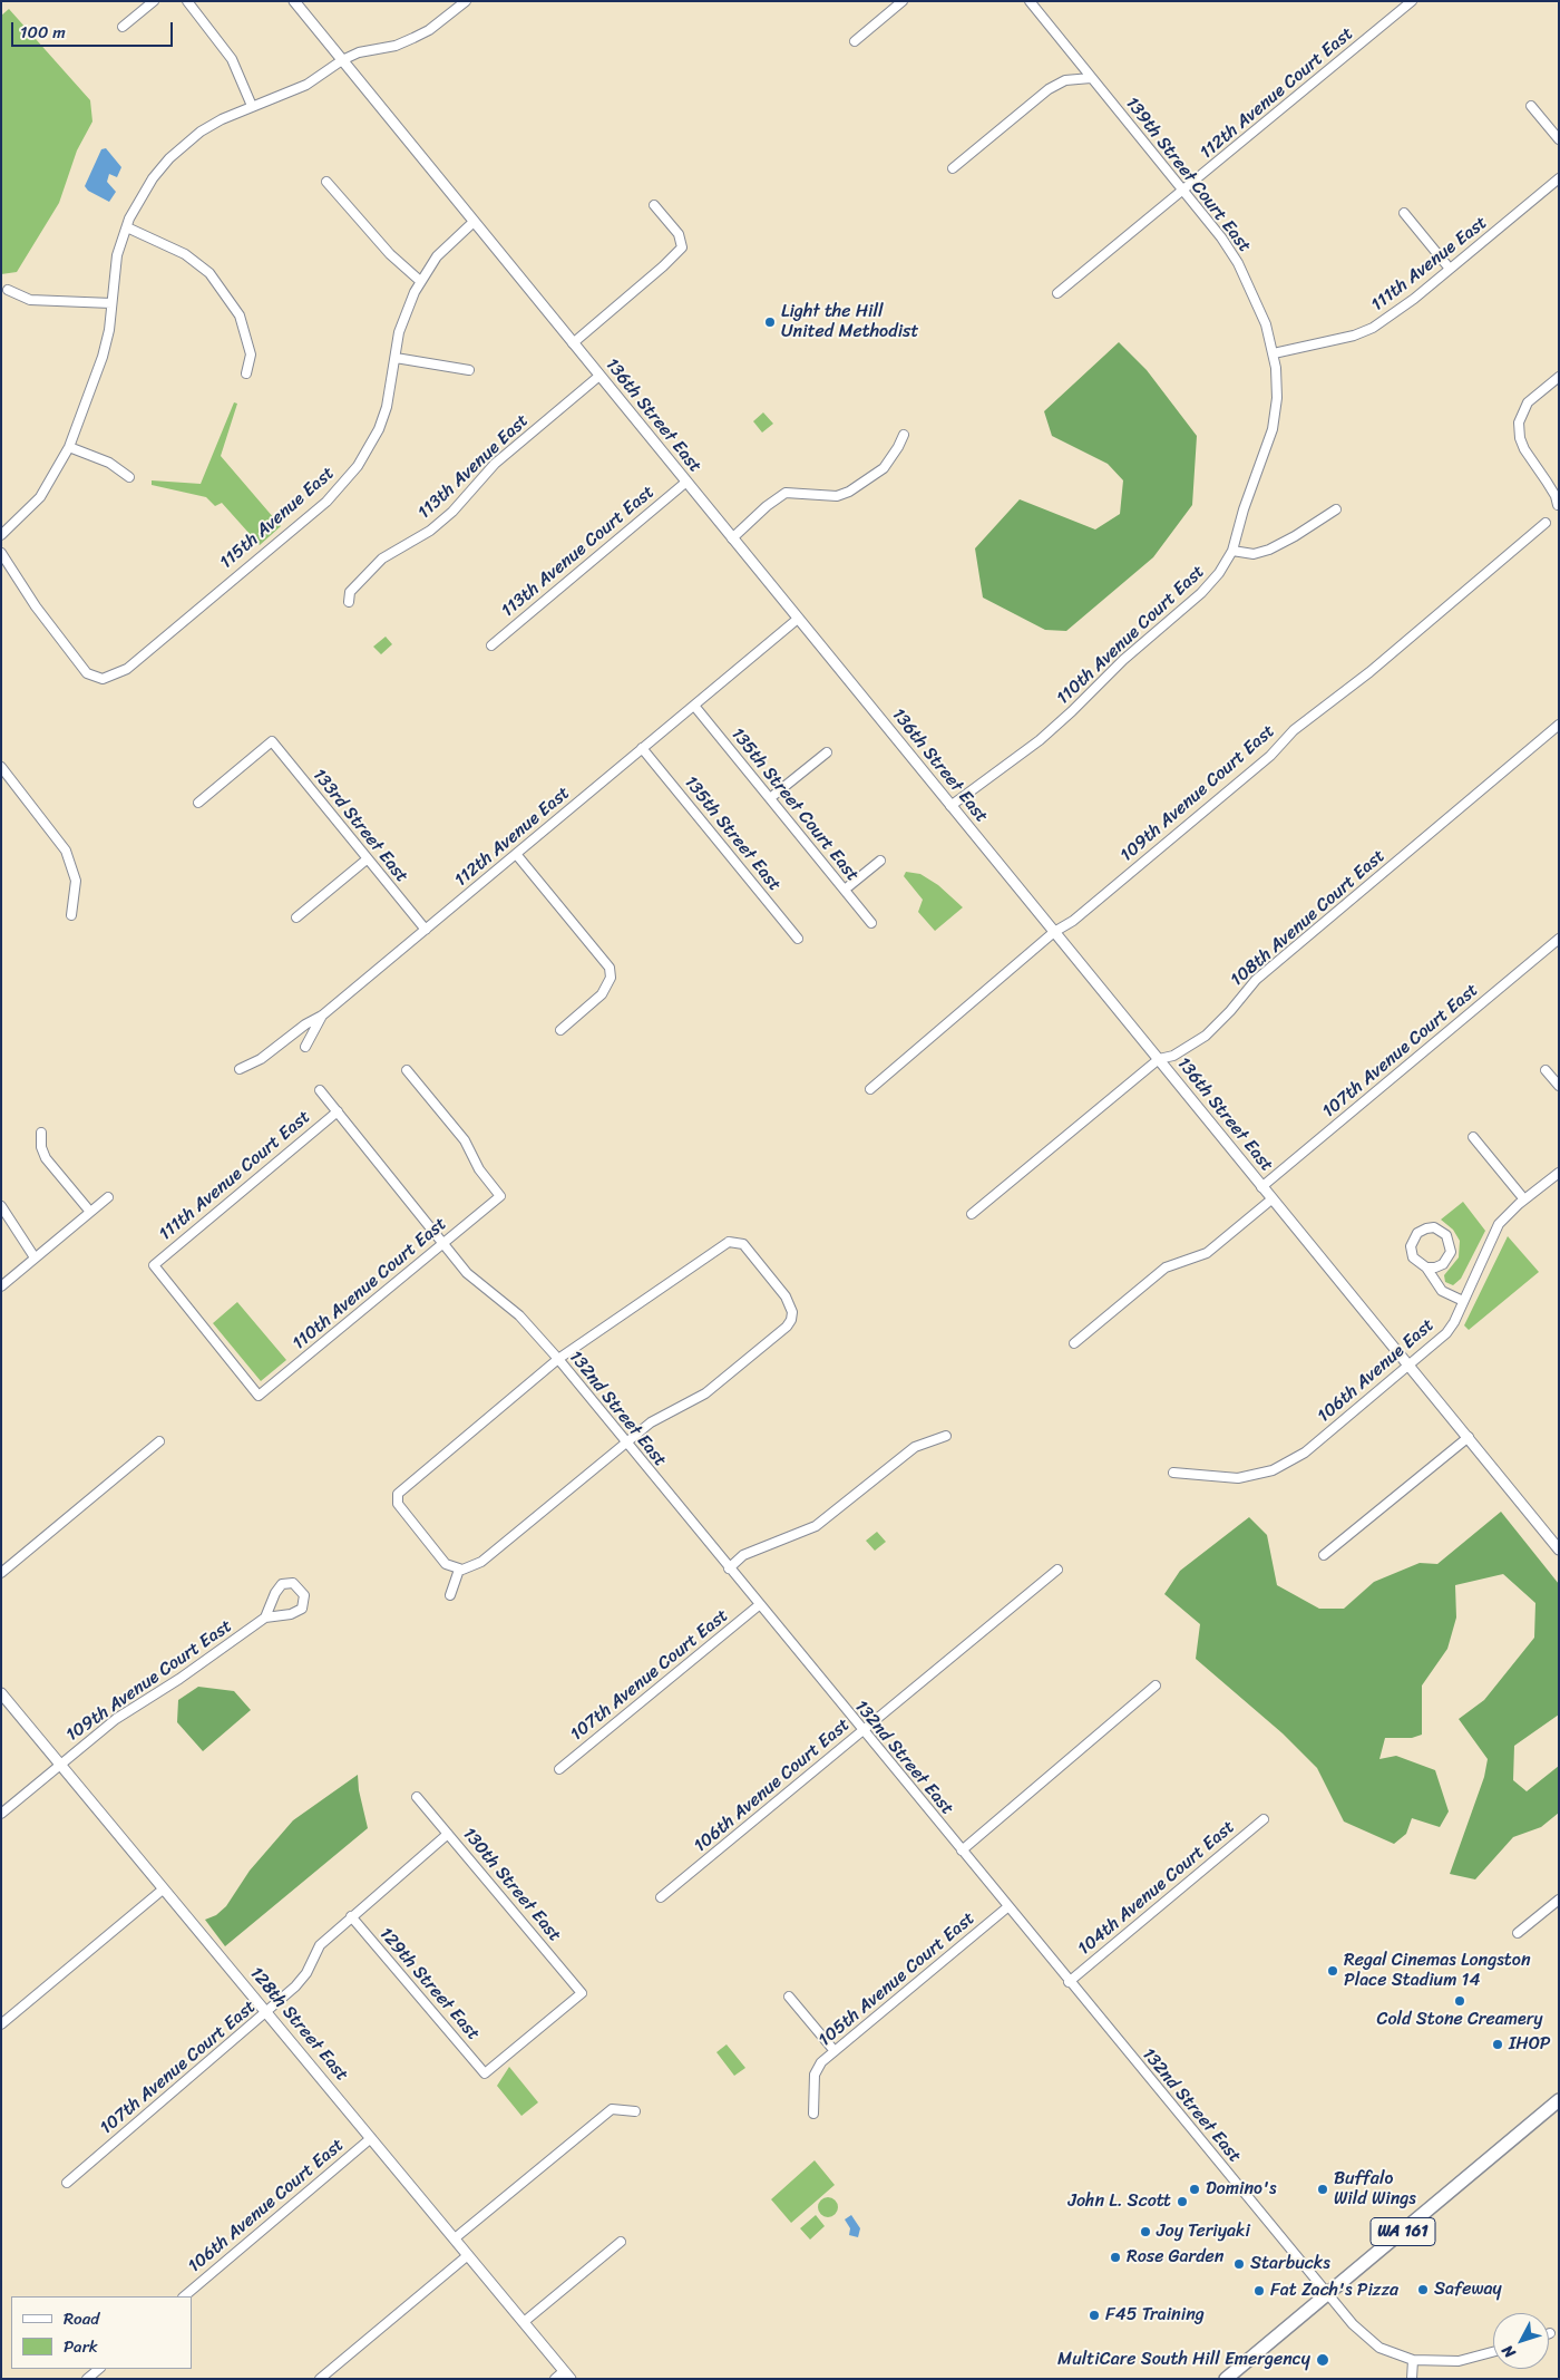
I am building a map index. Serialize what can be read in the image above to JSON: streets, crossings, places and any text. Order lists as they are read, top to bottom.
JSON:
{
  "streets": {
    "main road": ["WA 161"],
    "street": [
      "112th Avenue Court East",
      "139th Street Court East",
      "111th Avenue East",
      "136th Street East",
      "113th Avenue East",
      "115th Avenue East",
      "113th Avenue Court East",
      "110th Avenue Court East",
      "109th Avenue Court East",
      "135th Street Court East",
      "133rd Street East",
      "135th Street East",
      "112th Avenue East",
      "108th Avenue Court East",
      "107th Avenue Court East",
      "111th Avenue Court East",
      "106th Avenue East",
      "132nd Street East",
      "106th Avenue Court East",
      "130th Street East",
      "104th Avenue Court East",
      "105th Avenue Court East",
      "129th Street East",
      "128th Street East"
    ]
  },
  "crossings": [
    ["112th Avenue Court East", "139th Street Court East"],
    ["139th Street Court East", "111th Avenue East"],
    ["139th Street Court East", "110th Avenue Court East"],
    ["136th Street East", "113th Avenue East"],
    ["136th Street East", "115th Avenue East"],
    ["136th Street East", "113th Avenue Court East"],
    ["136th Street East", "110th Avenue Court East"],
    ["136th Street East", "109th Avenue Court East"],
    ["136th Street East", "112th Avenue East"],
    ["136th Street East", "108th Avenue Court East"],
    ["136th Street East", "107th Avenue Court East"],
    ["136th Street East", "106th Avenue East"],
    ["110th Avenue Court East", "111th Avenue Court East"],
    ["110th Avenue Court East", "132nd Street East"],
    ["109th Avenue Court East", "128th Street East"],
    ["135th Street Court East", "112th Avenue East"],
    ["133rd Street East", "112th Avenue East"],
    ["135th Street East", "112th Avenue East"],
    ["107th Avenue Court East", "132nd Street East"],
    ["107th Avenue Court East", "130th Street East"],
    ["107th Avenue Court East", "129th Street East"],
    ["107th Avenue Court East", "128th Street East"],
    ["111th Avenue Court East", "132nd Street East"],
    ["132nd Street East", "106th Avenue Court East"],
    ["132nd Street East", "104th Avenue Court East"],
    ["132nd Street East", "105th Avenue Court East"],
    ["132nd Street East", "WA 161"],
    ["106th Avenue Court East", "128th Street East"],
    ["130th Street East", "129th Street East"]
  ],
  "places": [
    "Light the Hill United Methodist",
    "Regal Cinemas Longston Place Stadium 14",
    "Cold Stone Creamery",
    "IHOP",
    "Domino's",
    "Buffalo Wild Wings",
    "John L. Scott",
    "Joy Teriyaki",
    "Rose Garden",
    "Starbucks",
    "Safeway",
    "Fat Zach's Pizza",
    "F45 Training",
    "MultiCare South Hill Emergency"
  ],
  "legend": ["Road", "Park"],
  "scale_bar": "100 m",
  "north": "bottom left"
}
